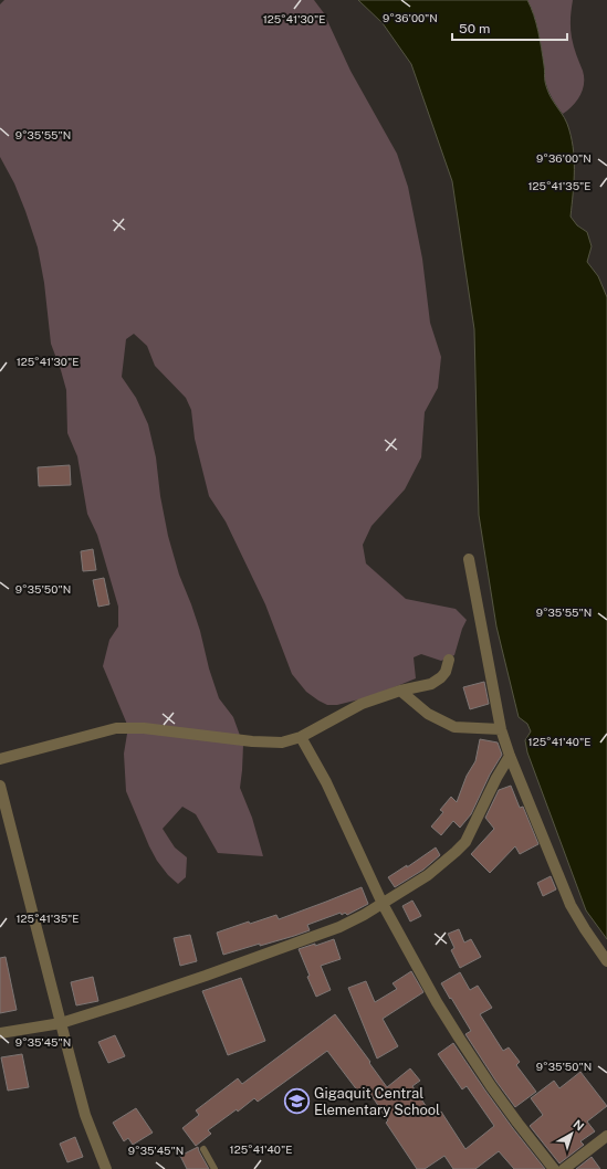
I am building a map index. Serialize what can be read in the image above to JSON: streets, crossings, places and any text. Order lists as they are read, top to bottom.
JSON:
{
  "places": {
    "school or university": ["Gigaquit Central Elementary School"]
  },
  "scale_bar": "50 m",
  "north": "top right",
  "coordinates": [
    "9°36'00\"N",
    "125°41'30\"E",
    "9°35'55\"N",
    "125°41'35\"E",
    "9°35'50\"N",
    "125°41'40\"E",
    "9°35'45\"N"
  ]
}
